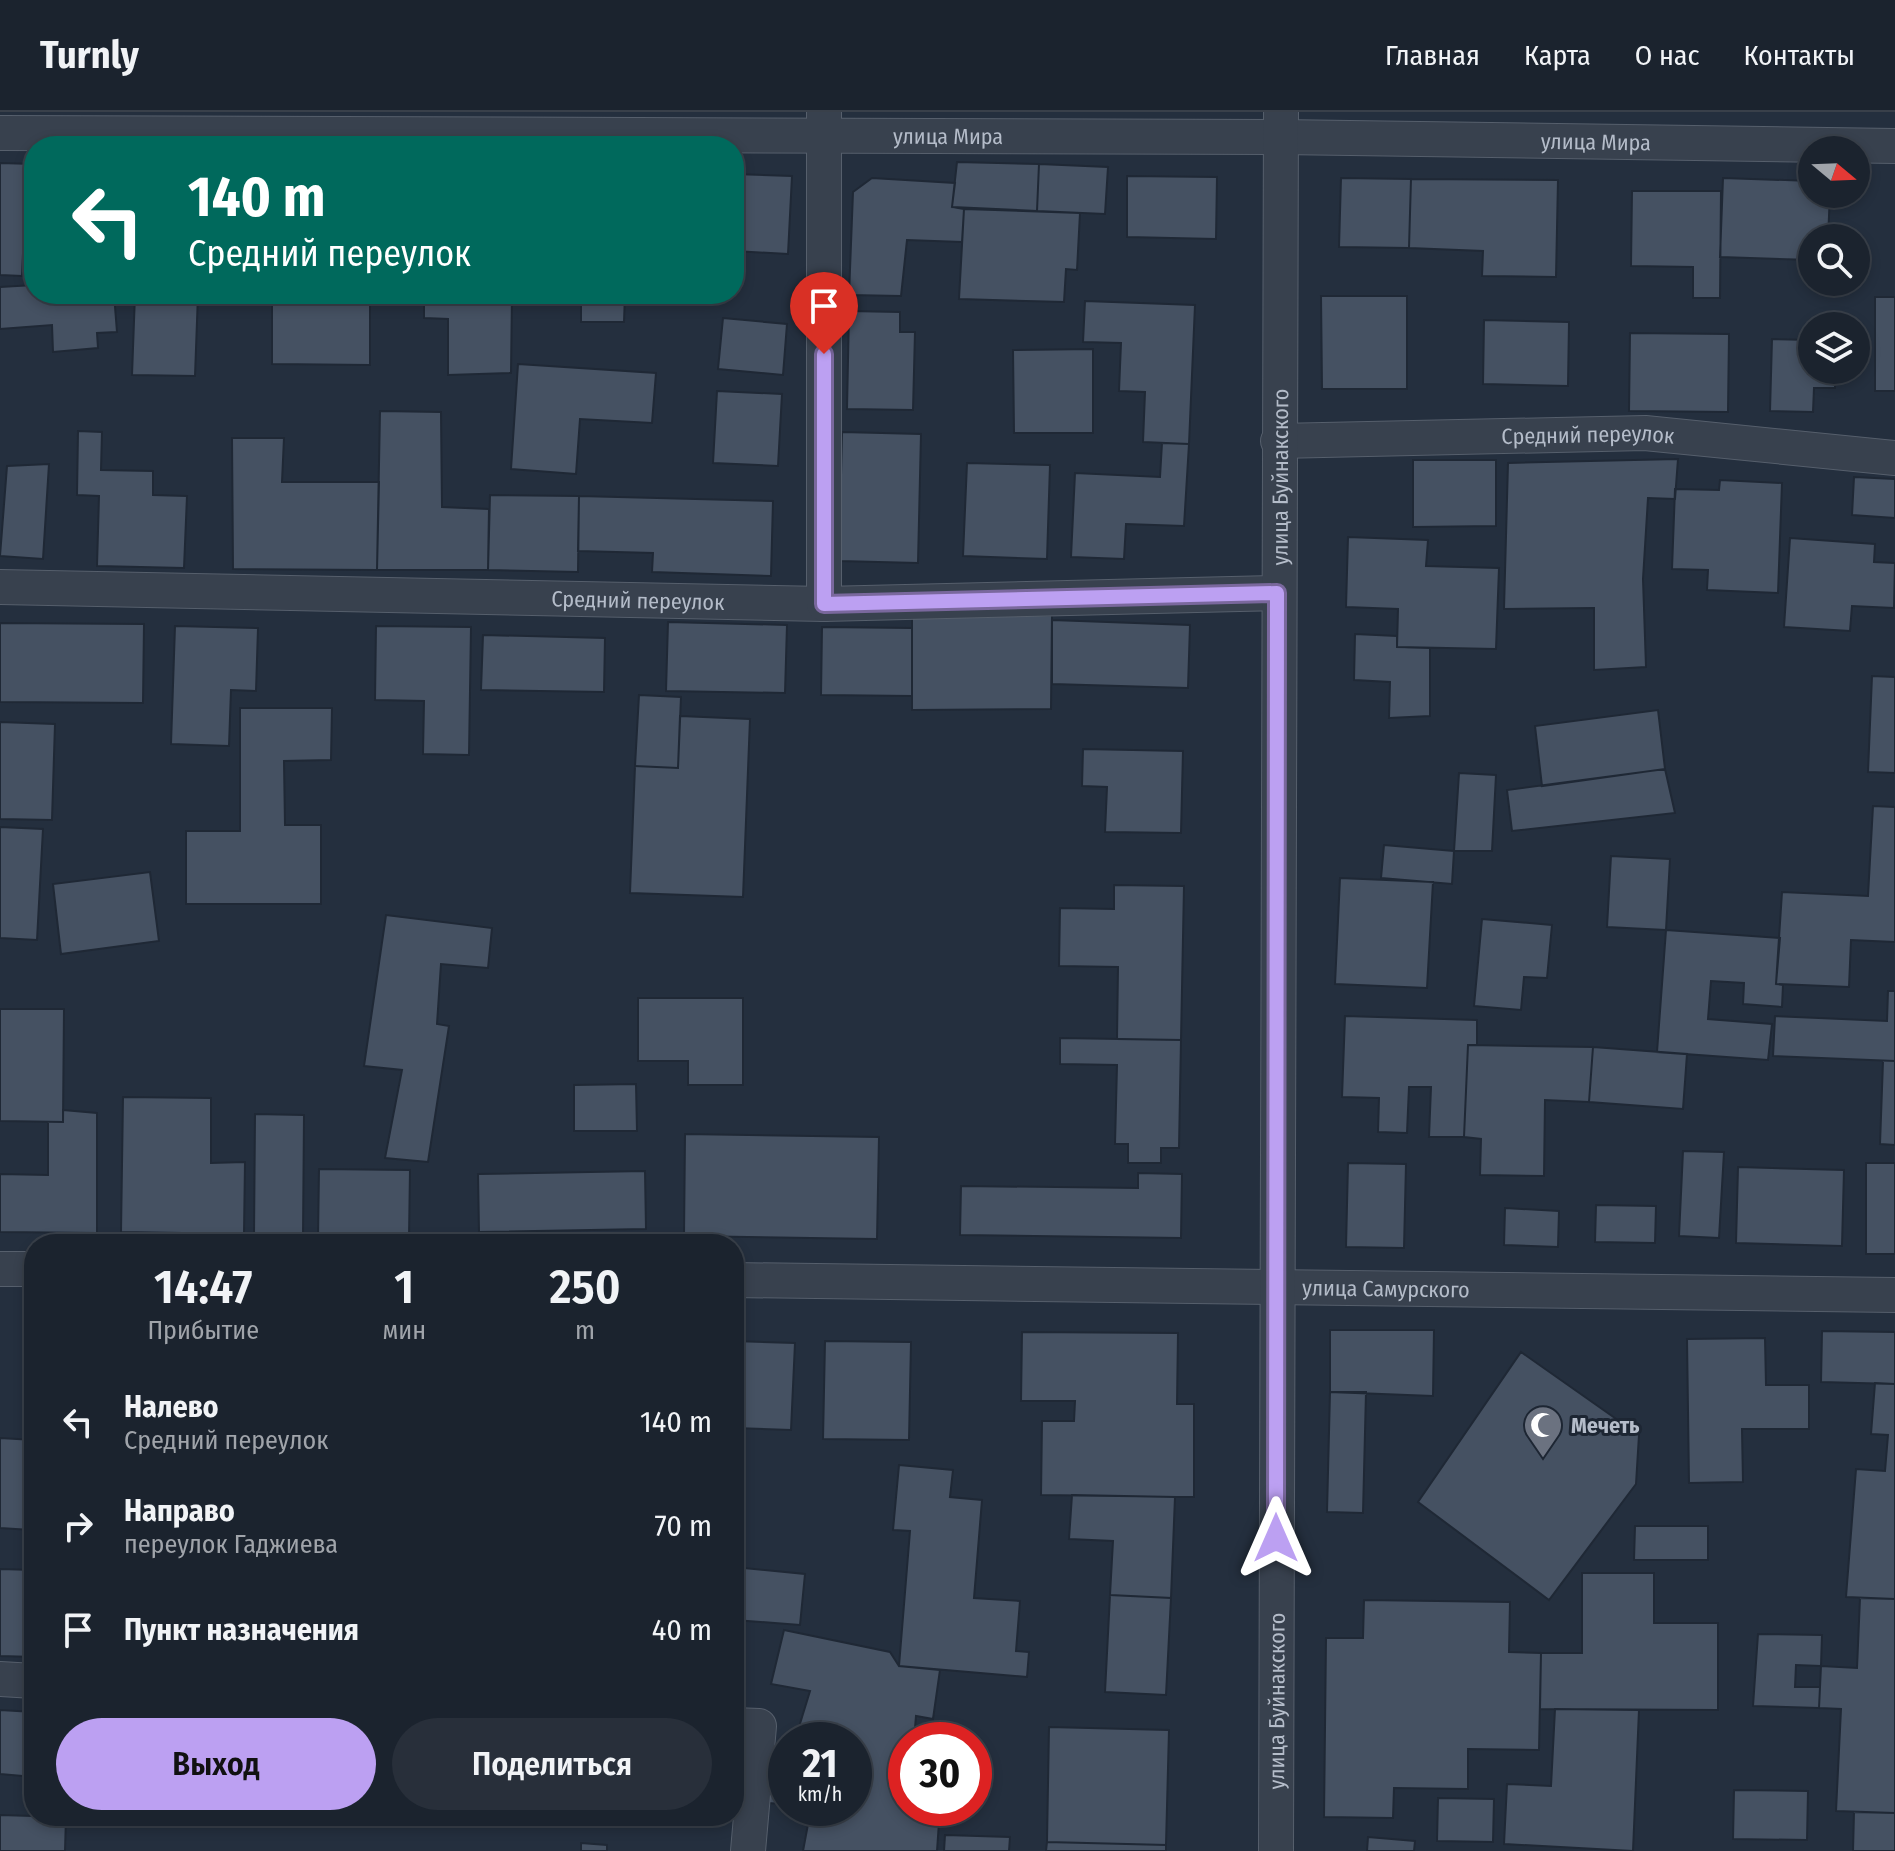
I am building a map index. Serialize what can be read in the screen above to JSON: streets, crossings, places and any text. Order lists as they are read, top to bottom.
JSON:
{
  "streets": {
    "street": [
      "улица Мира",
      "Средний переулок",
      "улица Буйнакского",
      "улица Самурского"
    ]
  },
  "crossings": [
    ["улица Мира", "улица Буйнакского"],
    ["Средний переулок", "улица Буйнакского"],
    ["улица Буйнакского", "улица Самурского"]
  ],
  "places": {
    "mosque": ["Мечеть"]
  },
  "north": "right",
  "page": {
    "header": "Turnly",
    "nav": [
      "Главная",
      "Карта",
      "О нас",
      "Контакты"
    ],
    "turn": ["140 m", "Средний переулок"],
    "eta": [
      "14:47",
      "Прибытие",
      "1",
      "мин",
      "250",
      "m"
    ],
    "list": [
      {
        "name": "Налево",
        "note": "Средний переулок",
        "value": "140 m"
      },
      {
        "name": "Направо",
        "note": "переулок Гаджиева",
        "value": "70 m"
      },
      {
        "name": "Пункт назначения",
        "value": "40 m"
      }
    ],
    "buttons": ["Выход", "Поделиться"],
    "speed": "21 km/h",
    "limit": "30"
  }
}
